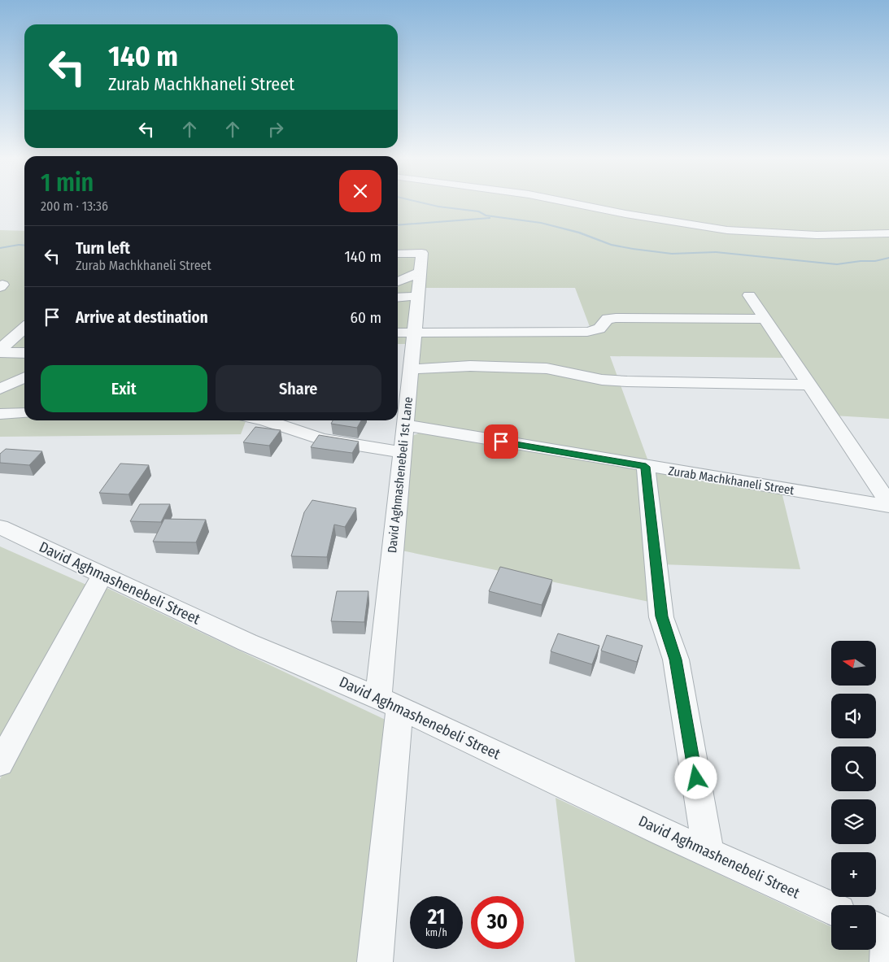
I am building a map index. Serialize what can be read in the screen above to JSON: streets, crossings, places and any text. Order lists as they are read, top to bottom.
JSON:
{
  "streets": {
    "street": ["David Aghmashenebeli 1st Lane", "Zurab Machkhaneli Street", "David Aghmashenebeli Street"]
  },
  "crossings": [
    ["David Aghmashenebeli 1st Lane", "Zurab Machkhaneli Street"],
    ["David Aghmashenebeli 1st Lane", "David Aghmashenebeli Street"]
  ],
  "north": "left",
  "page": {
    "turn": ["140 m", "Zurab Machkhaneli Street"],
    "heading": ["1 min", "200 m · 13:36"],
    "list": [
      {
        "name": "Turn left",
        "note": "Zurab Machkhaneli Street",
        "value": "140 m"
      },
      {
        "name": "Arrive at destination",
        "value": "60 m"
      }
    ],
    "buttons": ["Exit", "Share"],
    "map_buttons": ["+", "−"],
    "speed": "21 km/h",
    "limit": "30"
  }
}
